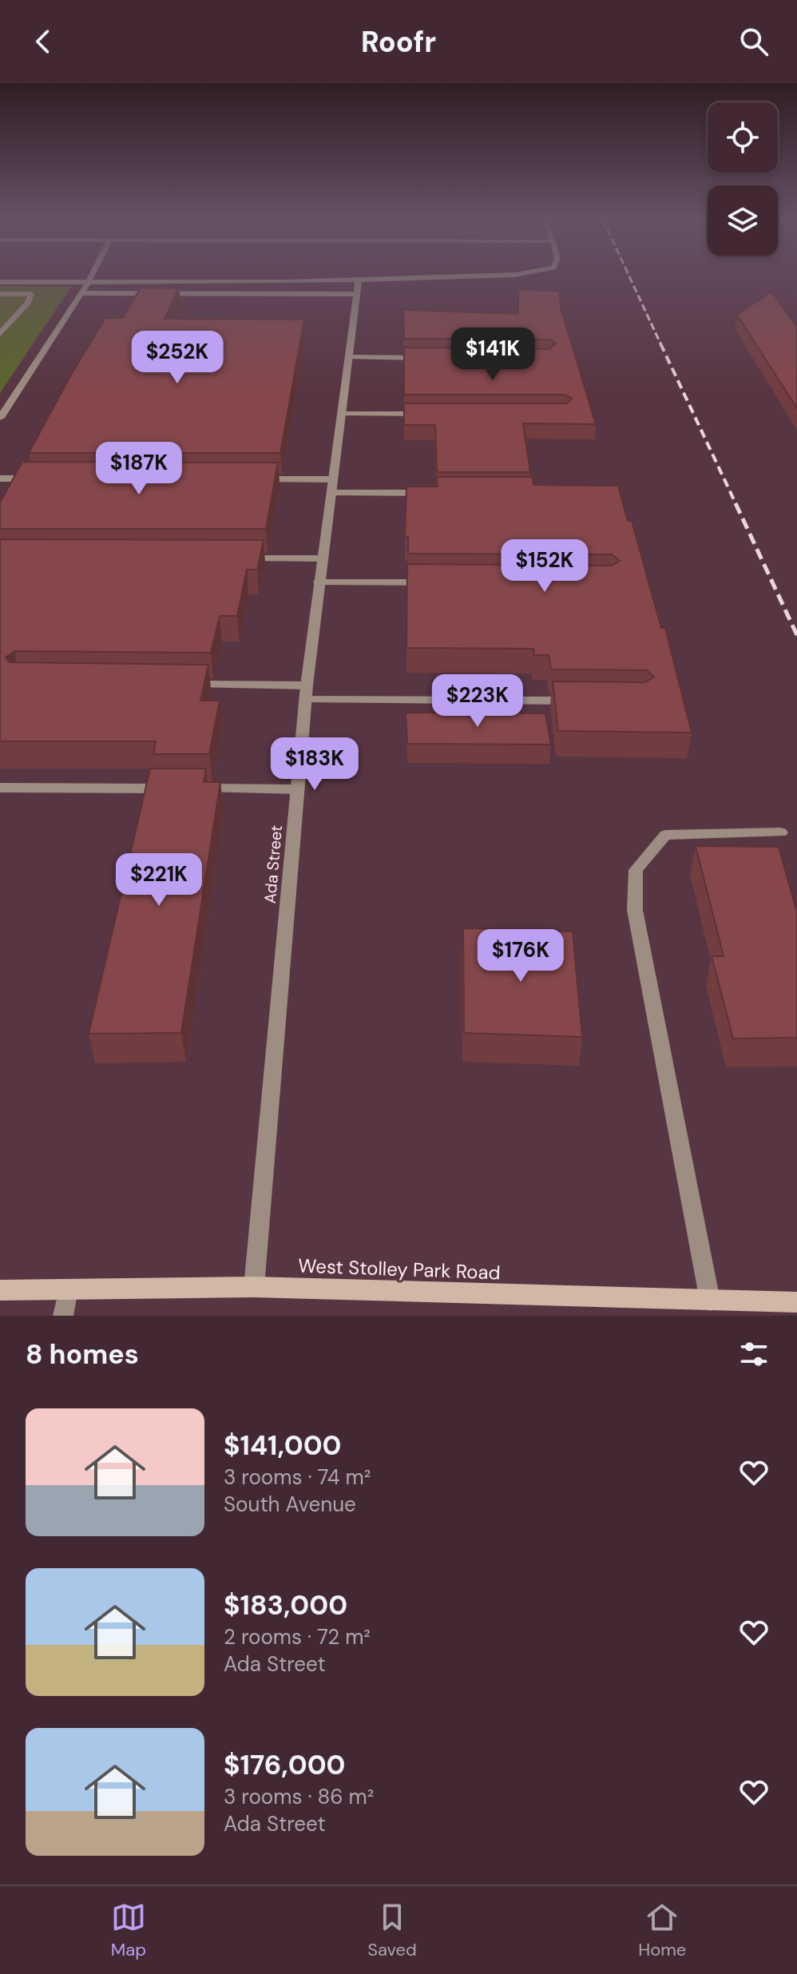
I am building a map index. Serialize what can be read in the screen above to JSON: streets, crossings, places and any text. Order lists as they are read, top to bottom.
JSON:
{
  "streets": {
    "main road": ["West Stolley Park Road"],
    "street": ["Ada Street"]
  },
  "crossings": [
    ["Ada Street", "West Stolley Park Road"]
  ],
  "page": {
    "header": "Roofr",
    "price": [
      "$141K",
      "$252K",
      "$187K",
      "$152K",
      "$223K",
      "$183K",
      "$221K",
      "$176K"
    ],
    "heading": "8 homes",
    "list": [
      {
        "name": "$141,000",
        "note": "3 rooms · 74 m² · South Avenue"
      },
      {
        "name": "$183,000",
        "note": "2 rooms · 72 m² · Ada Street"
      },
      {
        "name": "$176,000",
        "note": "3 rooms · 86 m² · Ada Street"
      }
    ],
    "tabs": ["Map", "Saved", "Home"]
  }
}
